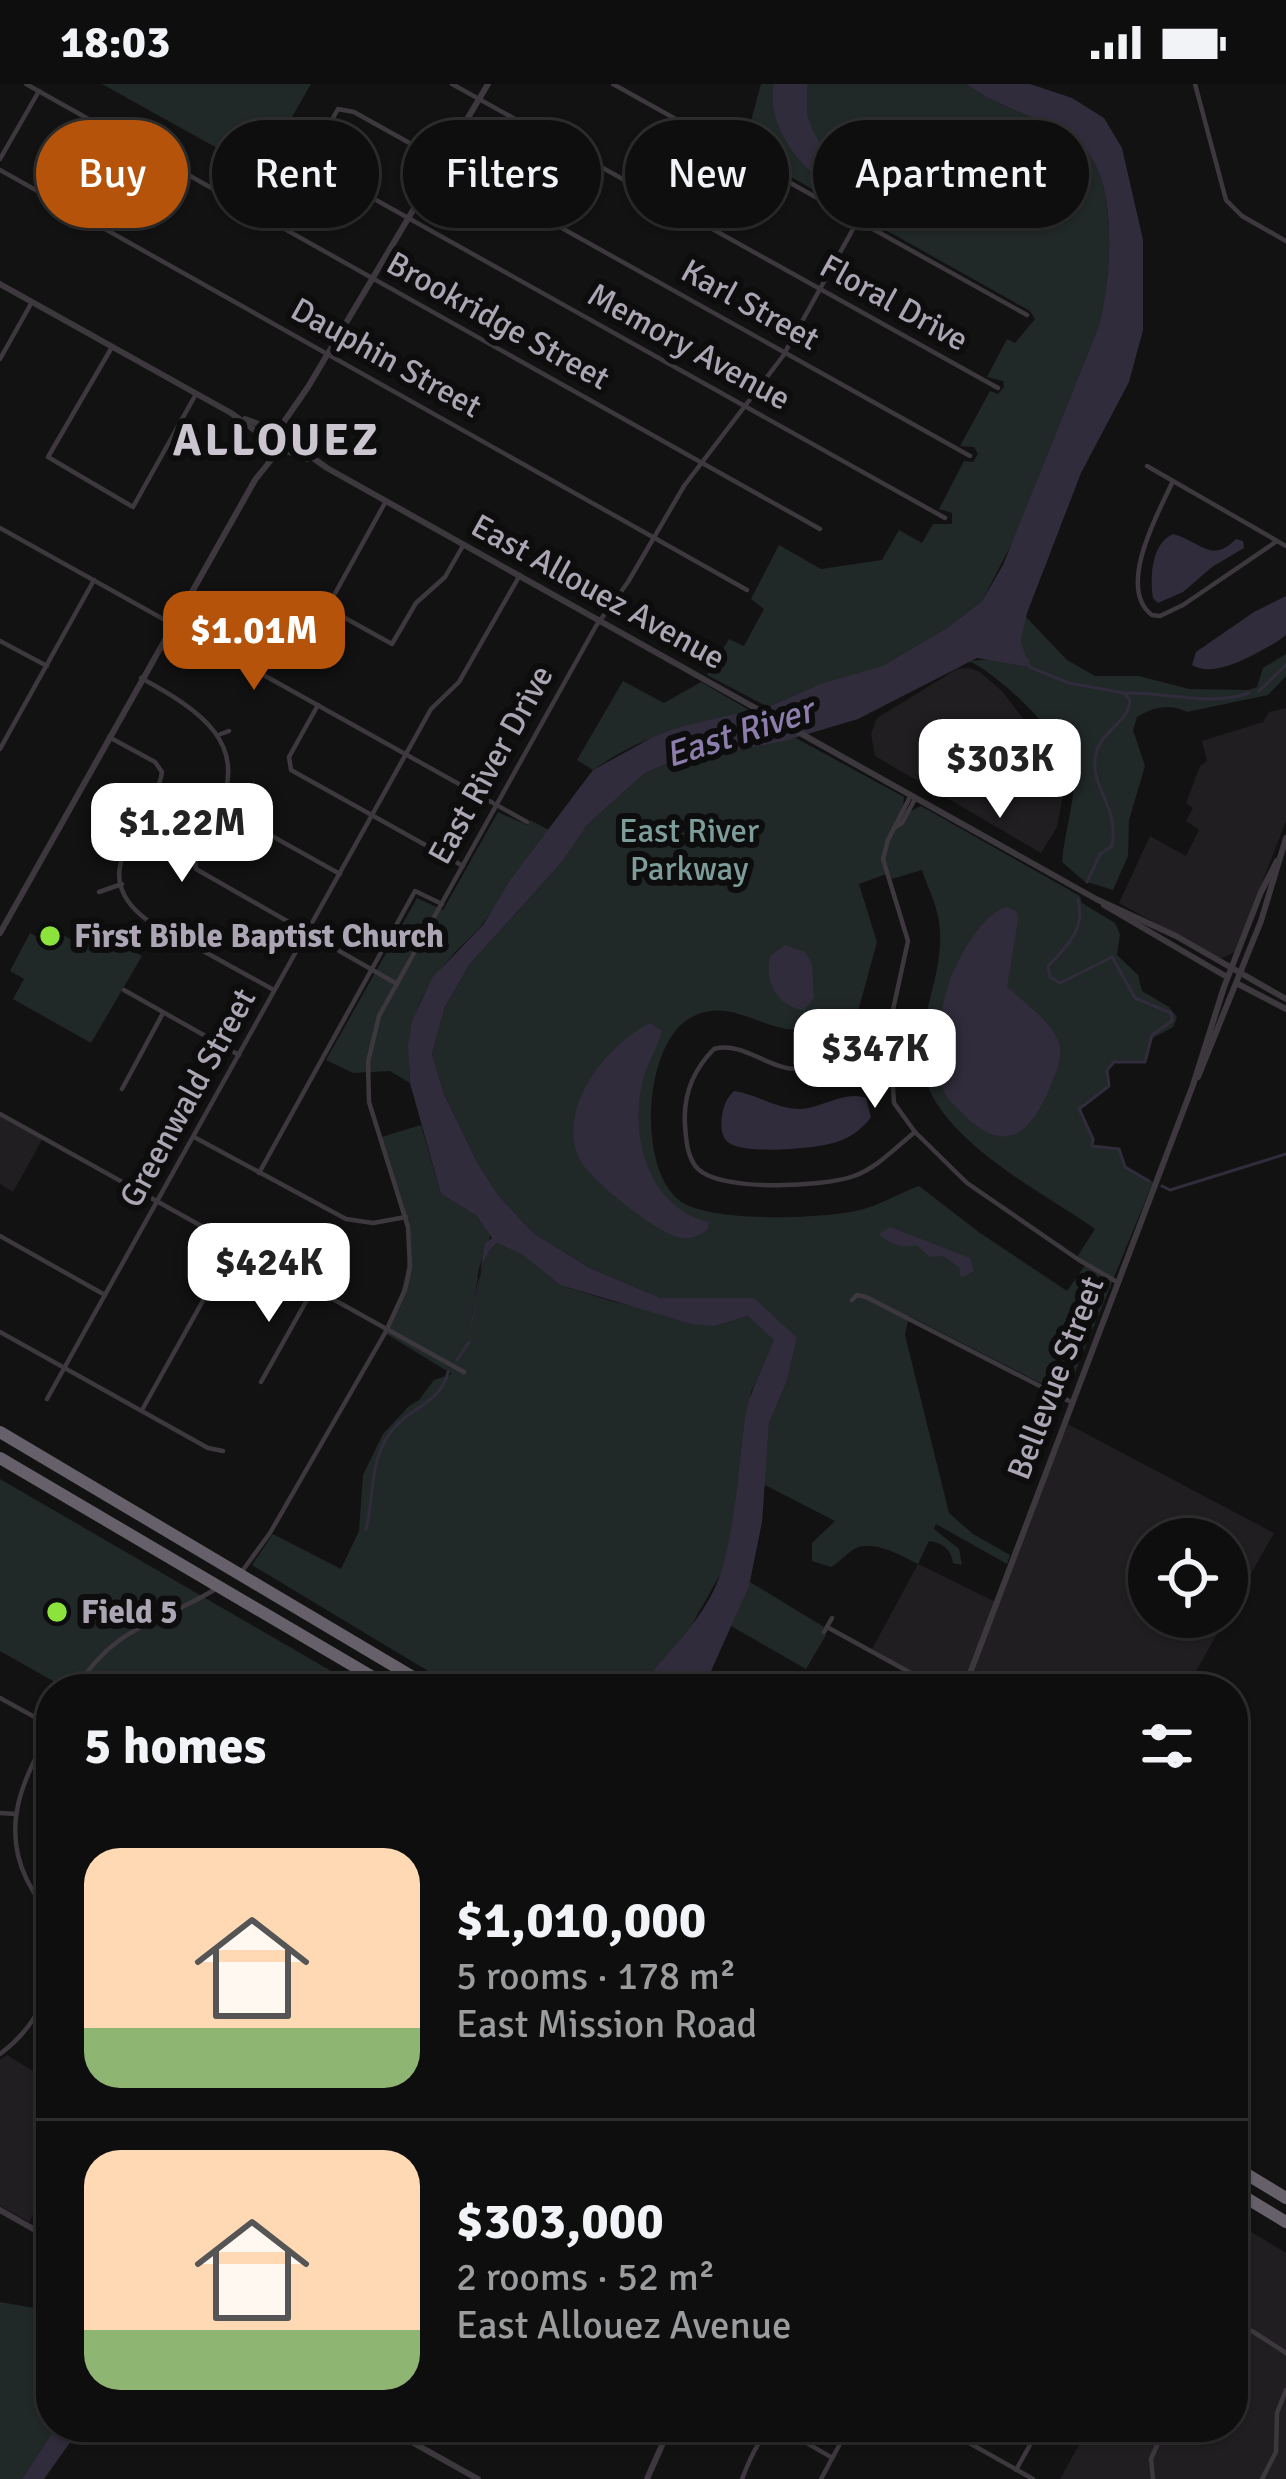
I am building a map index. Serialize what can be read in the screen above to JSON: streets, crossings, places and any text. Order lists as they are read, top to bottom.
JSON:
{
  "streets": {
    "street": [
      "Floral Drive",
      "Karl Street",
      "Brookridge Street",
      "Memory Avenue",
      "Dauphin Street",
      "East Allouez Avenue",
      "East River Drive",
      "Greenwald Street",
      "Bellevue Street"
    ]
  },
  "crossings": [
    ["Floral Drive", "East River Drive"],
    ["Karl Street", "East River Drive"],
    ["Brookridge Street", "East River Drive"],
    ["Memory Avenue", "East River Drive"],
    ["Dauphin Street", "East River Drive"],
    ["East Allouez Avenue", "East River Drive"],
    ["East Allouez Avenue", "Greenwald Street"],
    ["East Allouez Avenue", "Bellevue Street"]
  ],
  "districts": ["ALLOUEZ"],
  "water": ["East River"],
  "parks": ["East River Parkway"],
  "places": ["First Bible Baptist Church", "Field 5"],
  "page": {
    "status": "18:03",
    "chip": [
      "Buy",
      "Rent",
      "Filters",
      "New",
      "Apartment"
    ],
    "price": [
      "$1.01M",
      "$303K",
      "$1.22M",
      "$347K",
      "$424K"
    ],
    "heading": "5 homes",
    "list": [
      {
        "name": "$1,010,000",
        "note": "5 rooms · 178 m² · East Mission Road"
      },
      {
        "name": "$303,000",
        "note": "2 rooms · 52 m² · East Allouez Avenue"
      }
    ]
  }
}
